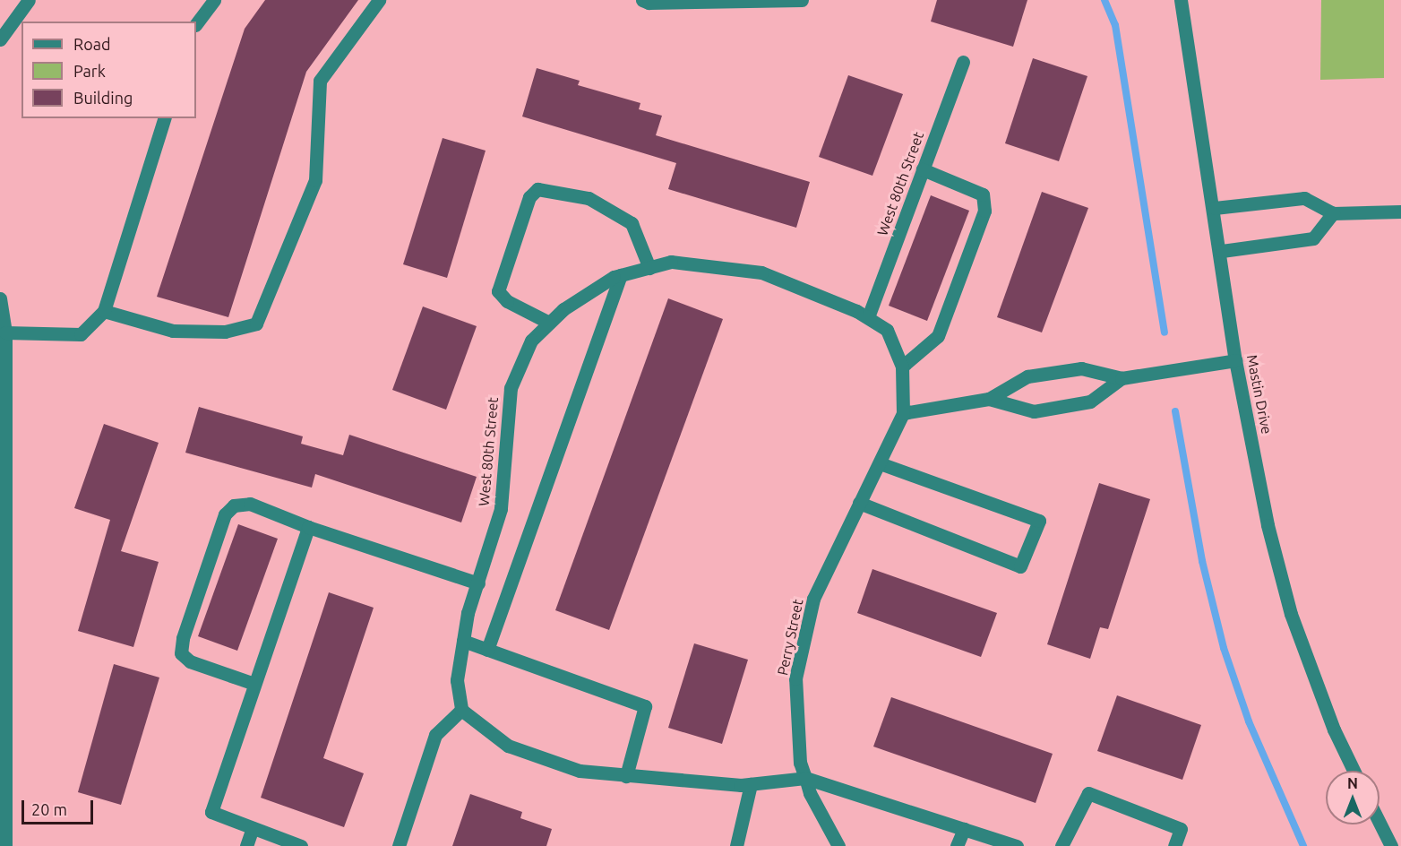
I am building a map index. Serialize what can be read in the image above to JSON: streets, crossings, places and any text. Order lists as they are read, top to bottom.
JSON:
{
  "streets": {
    "street": ["West 80th Street", "Mastin Drive", "Perry Street"]
  },
  "crossings": [
    ["West 80th Street", "Perry Street"]
  ],
  "legend": ["Road", "Park", "Building"],
  "scale_bar": "20 m",
  "north": "top"
}
